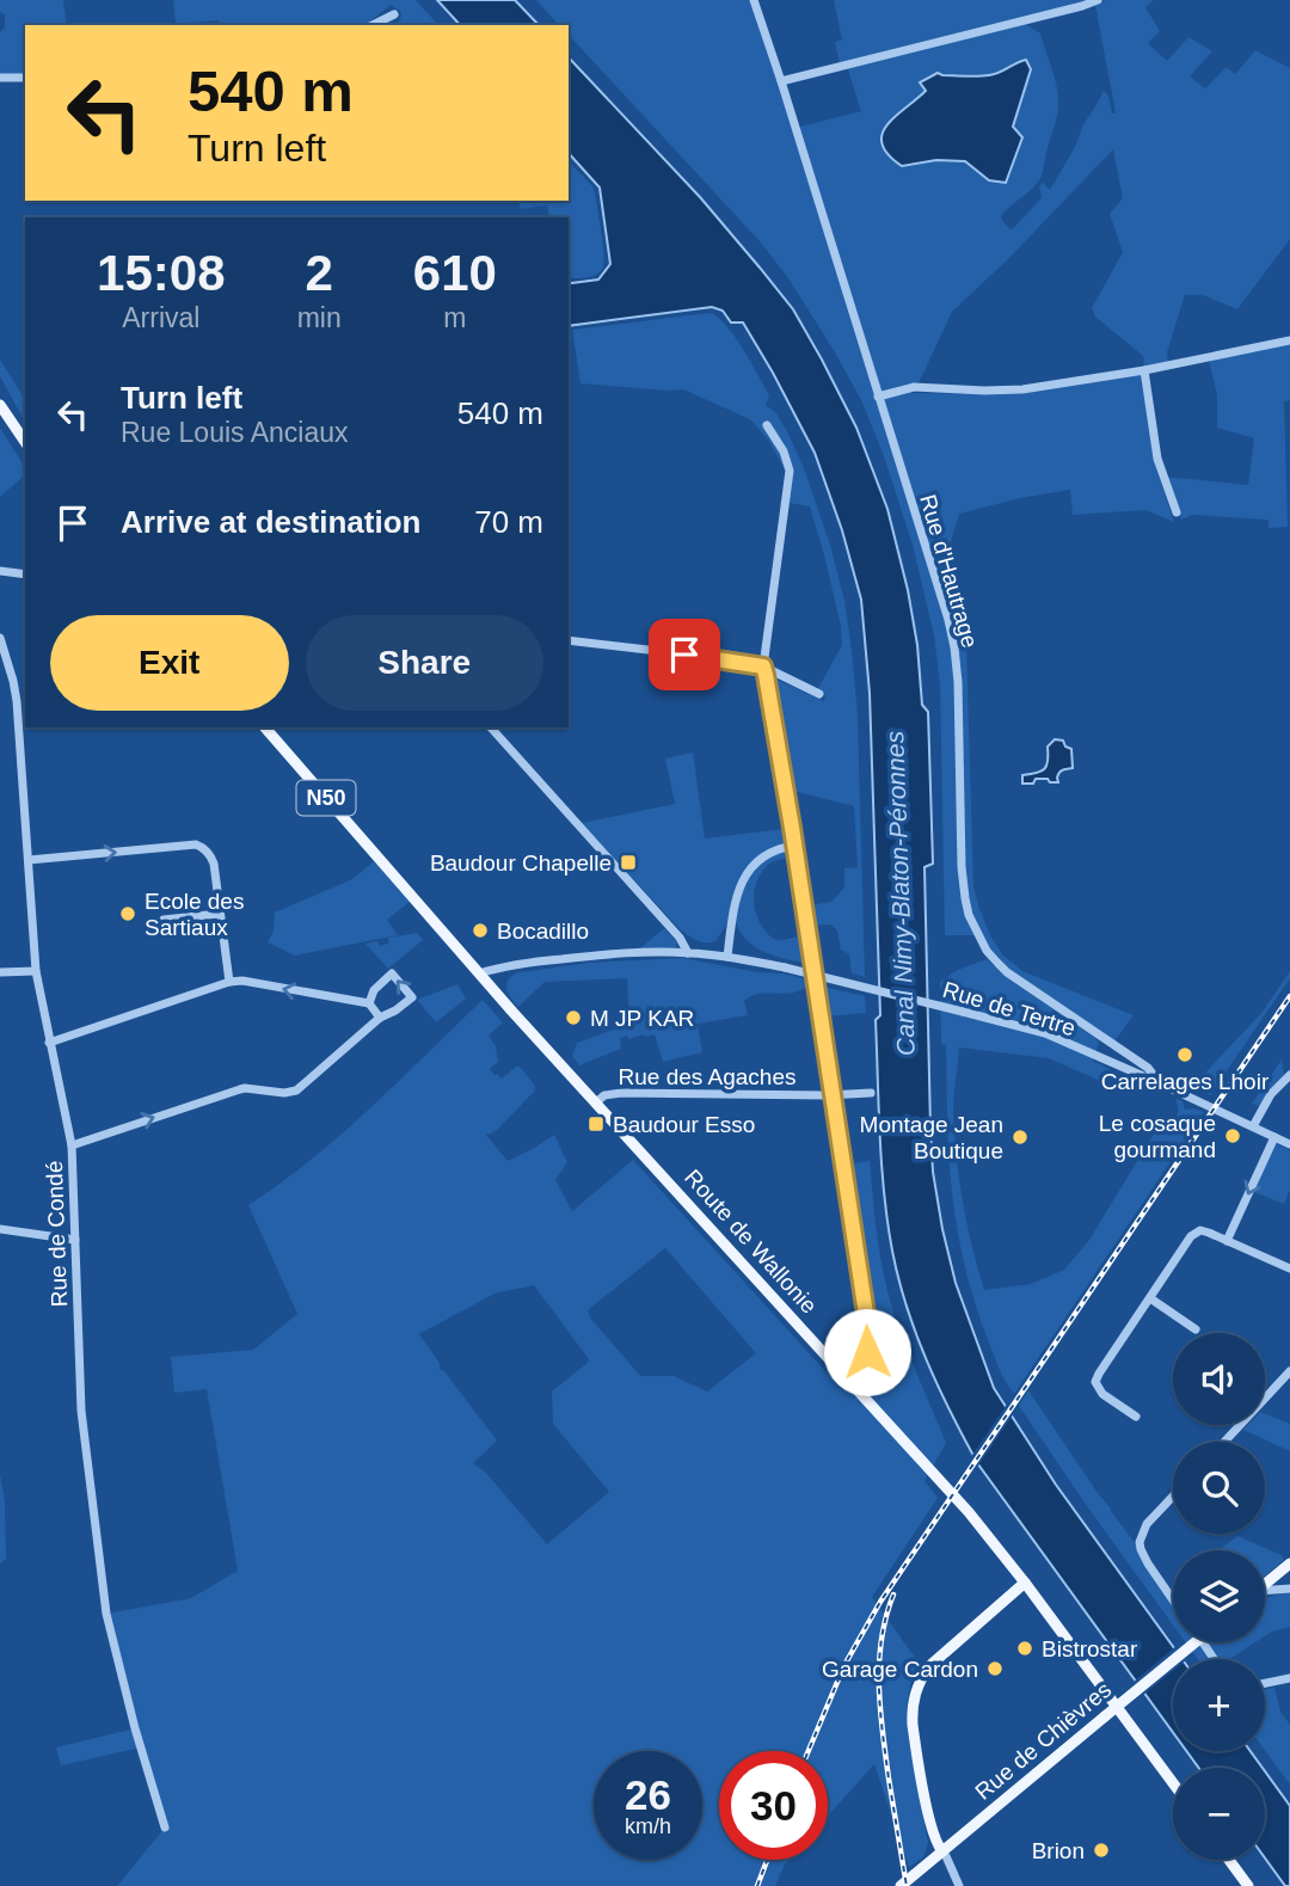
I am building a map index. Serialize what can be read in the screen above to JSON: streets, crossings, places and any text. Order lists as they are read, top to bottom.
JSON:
{
  "streets": {
    "main road": ["N50", "Route de Wallonie", "Rue de Chièvres"],
    "street": [
      "Rue d'Hautrage",
      "Rue de Tertre",
      "Rue des Agaches",
      "Rue de Condé"
    ]
  },
  "crossings": [
    ["Rue d'Hautrage", "Rue de Tertre"],
    ["Rue de Tertre", "Route de Wallonie"],
    ["Rue des Agaches", "Route de Wallonie"]
  ],
  "water": ["Canal Nimy-Blaton-Péronnes"],
  "places": {
    "transit": ["Baudour Chapelle", "Baudour Esso"],
    "other": [
      "Ecole des Sartiaux",
      "Bocadillo",
      "M JP KAR",
      "Carrelages Lhoir",
      "Le cosaque gourmand",
      "Montage Jean Boutique",
      "Bistrostar",
      "Garage Cardon",
      "Brion"
    ]
  },
  "page": {
    "turn": ["540 m", "Turn left"],
    "eta": [
      "15:08",
      "Arrival",
      "2",
      "min",
      "610",
      "m"
    ],
    "list": [
      {
        "name": "Turn left",
        "note": "Rue Louis Anciaux",
        "value": "540 m"
      },
      {
        "name": "Arrive at destination",
        "value": "70 m"
      }
    ],
    "buttons": ["Exit", "Share"],
    "map_buttons": ["+", "−"],
    "speed": "26 km/h",
    "limit": "30"
  }
}
